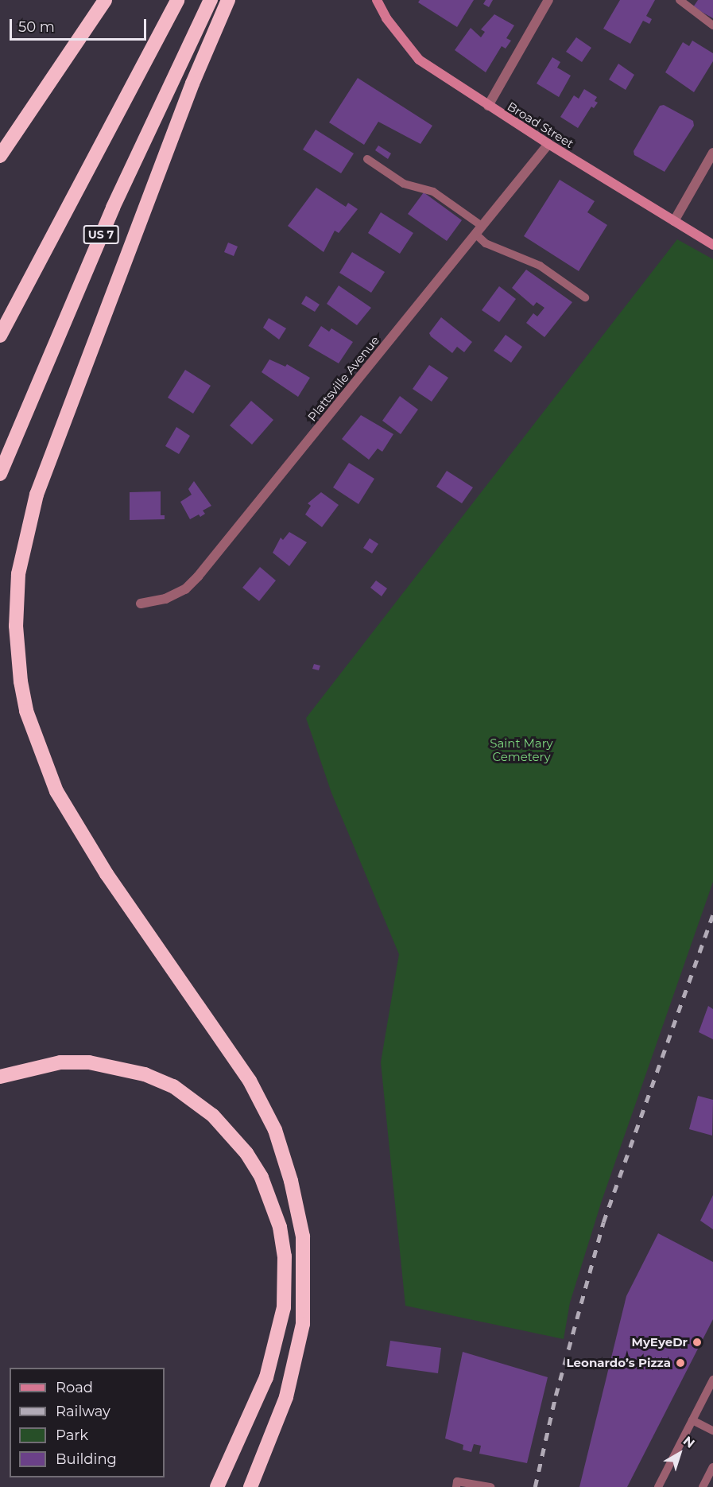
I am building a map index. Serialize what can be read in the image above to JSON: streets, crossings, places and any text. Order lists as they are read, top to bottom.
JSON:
{
  "streets": {
    "highway": ["US 7"],
    "street": ["Broad Street", "Plattsville Avenue"]
  },
  "crossings": [
    ["Broad Street", "Plattsville Avenue"]
  ],
  "parks": ["Saint Mary Cemetery"],
  "places": ["MyEyeDr", "Leonardo’s Pizza"],
  "legend": [
    "Road",
    "Railway",
    "Park",
    "Building"
  ],
  "scale_bar": "50 m",
  "north": "top right"
}
